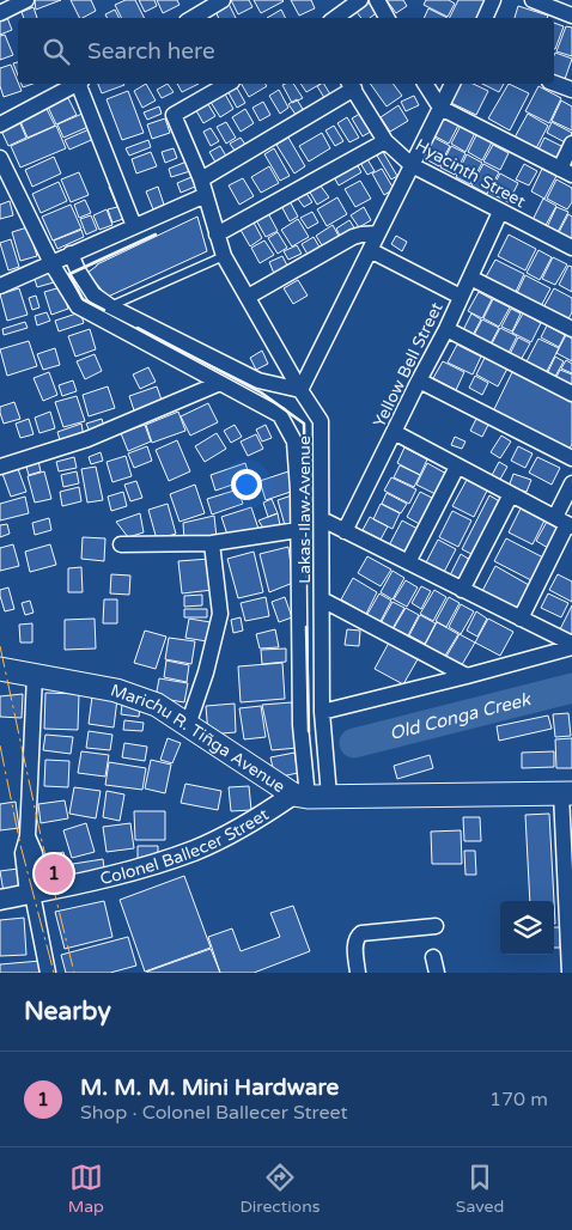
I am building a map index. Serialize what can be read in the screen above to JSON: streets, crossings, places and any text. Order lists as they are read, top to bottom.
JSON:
{
  "streets": {
    "main road": ["Marichu R. Tiñga Avenue"],
    "street": [
      "Hyacinth Street",
      "Yellow Bell Street",
      "Lakas-Ilaw Avenue",
      "Colonel Ballecer Street"
    ]
  },
  "crossings": [
    ["Hyacinth Street", "Yellow Bell Street"],
    ["Lakas-Ilaw Avenue", "Marichu R. Tiñga Avenue"],
    ["Lakas-Ilaw Avenue", "Colonel Ballecer Street"],
    ["Marichu R. Tiñga Avenue", "Colonel Ballecer Street"]
  ],
  "water": ["Old Conga Creek"],
  "page": {
    "search": "Search here",
    "pins": "1",
    "heading": "Nearby",
    "list": [
      {
        "mark": "1",
        "name": "M. M. M. Mini Hardware",
        "note": "Shop · Colonel Ballecer Street",
        "value": "170 m"
      }
    ],
    "nav": ["Map", "Directions", "Saved"]
  }
}
